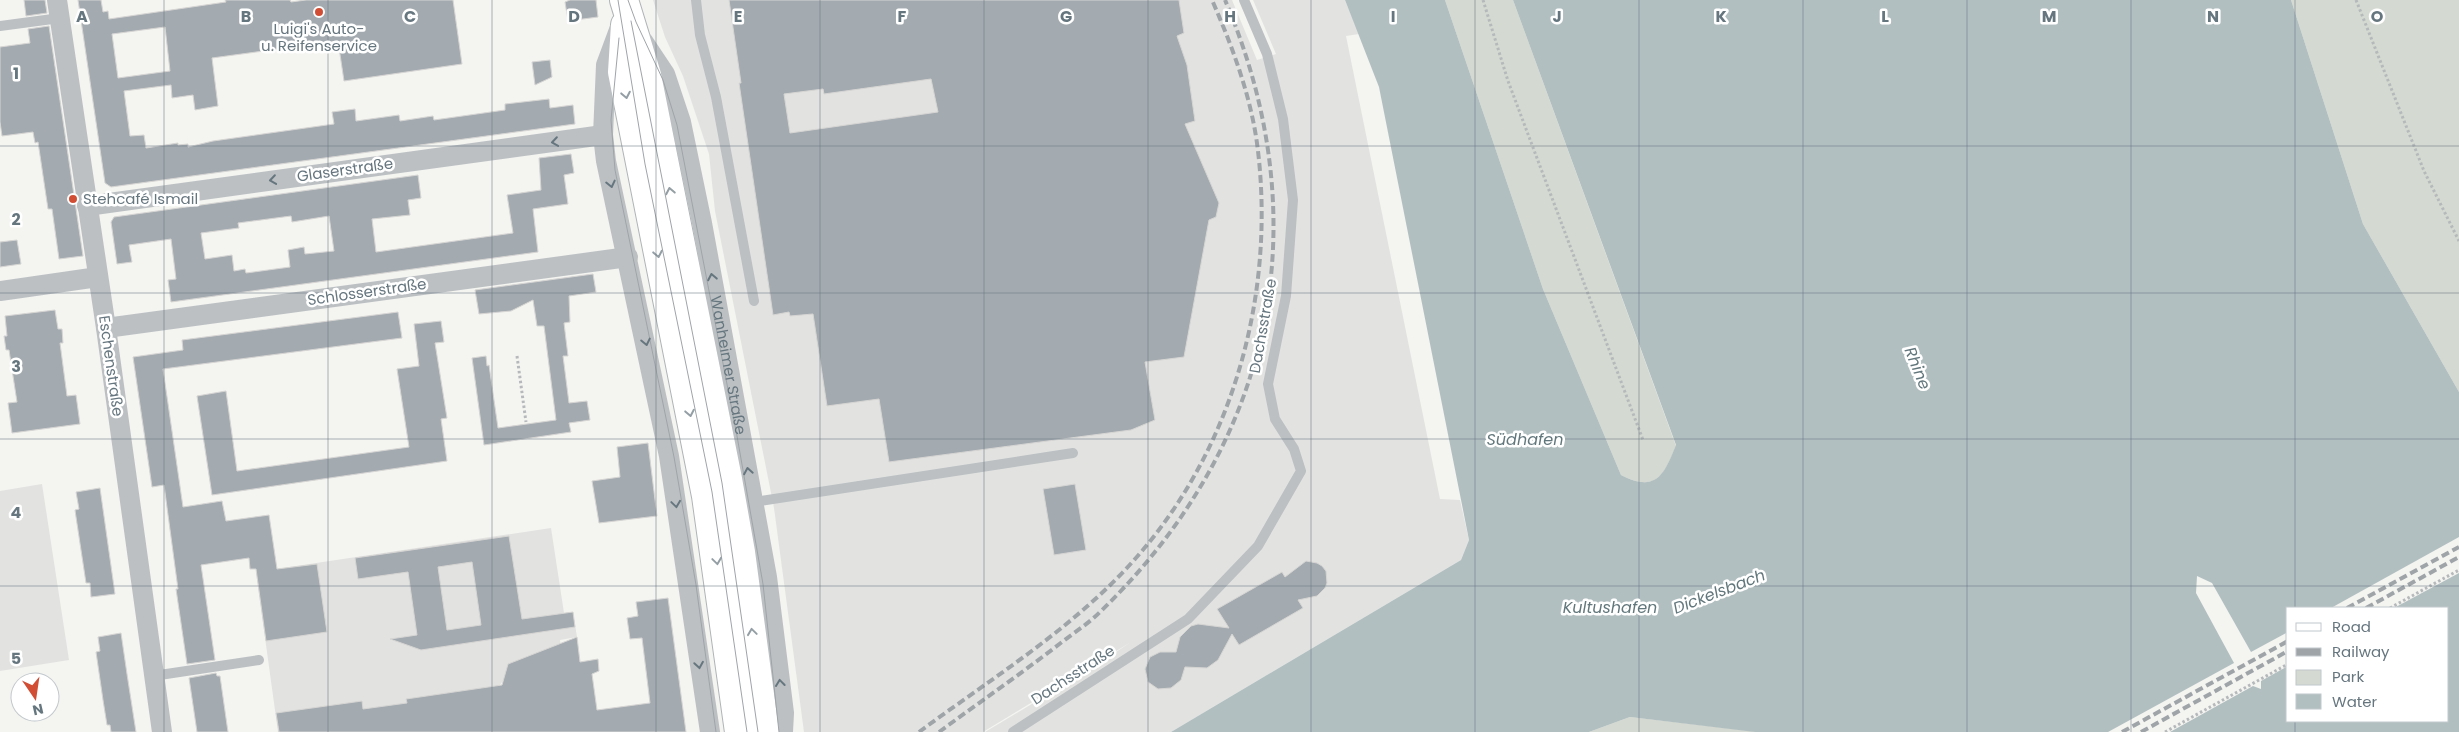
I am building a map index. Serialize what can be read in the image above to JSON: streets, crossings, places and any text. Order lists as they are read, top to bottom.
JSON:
{
  "streets": {
    "street": [
      "Glaserstraße",
      "Schlosserstraße",
      "Wanheimer Straße",
      "Eschenstraße"
    ],
    "lane": ["Dachsstraße"]
  },
  "crossings": [
    ["Glaserstraße", "Eschenstraße"],
    ["Schlosserstraße", "Eschenstraße"]
  ],
  "one_way": ["Glaserstraße"],
  "water": [
    "Rhine",
    "Südhafen",
    "Dickelsbach",
    "Kultushafen"
  ],
  "places": ["Luigi's Auto- u. Reifenservice", "Stehcafé Ismail"],
  "legend": [
    "Road",
    "Railway",
    "Park",
    "Water"
  ],
  "north": "bottom",
  "grid": {
    "columns": [
      "A",
      "B",
      "C",
      "D",
      "E",
      "F",
      "G",
      "H",
      "I",
      "J",
      "K",
      "L",
      "M",
      "N",
      "O"
    ],
    "rows": [
      "1",
      "2",
      "3",
      "4",
      "5"
    ]
  }
}
